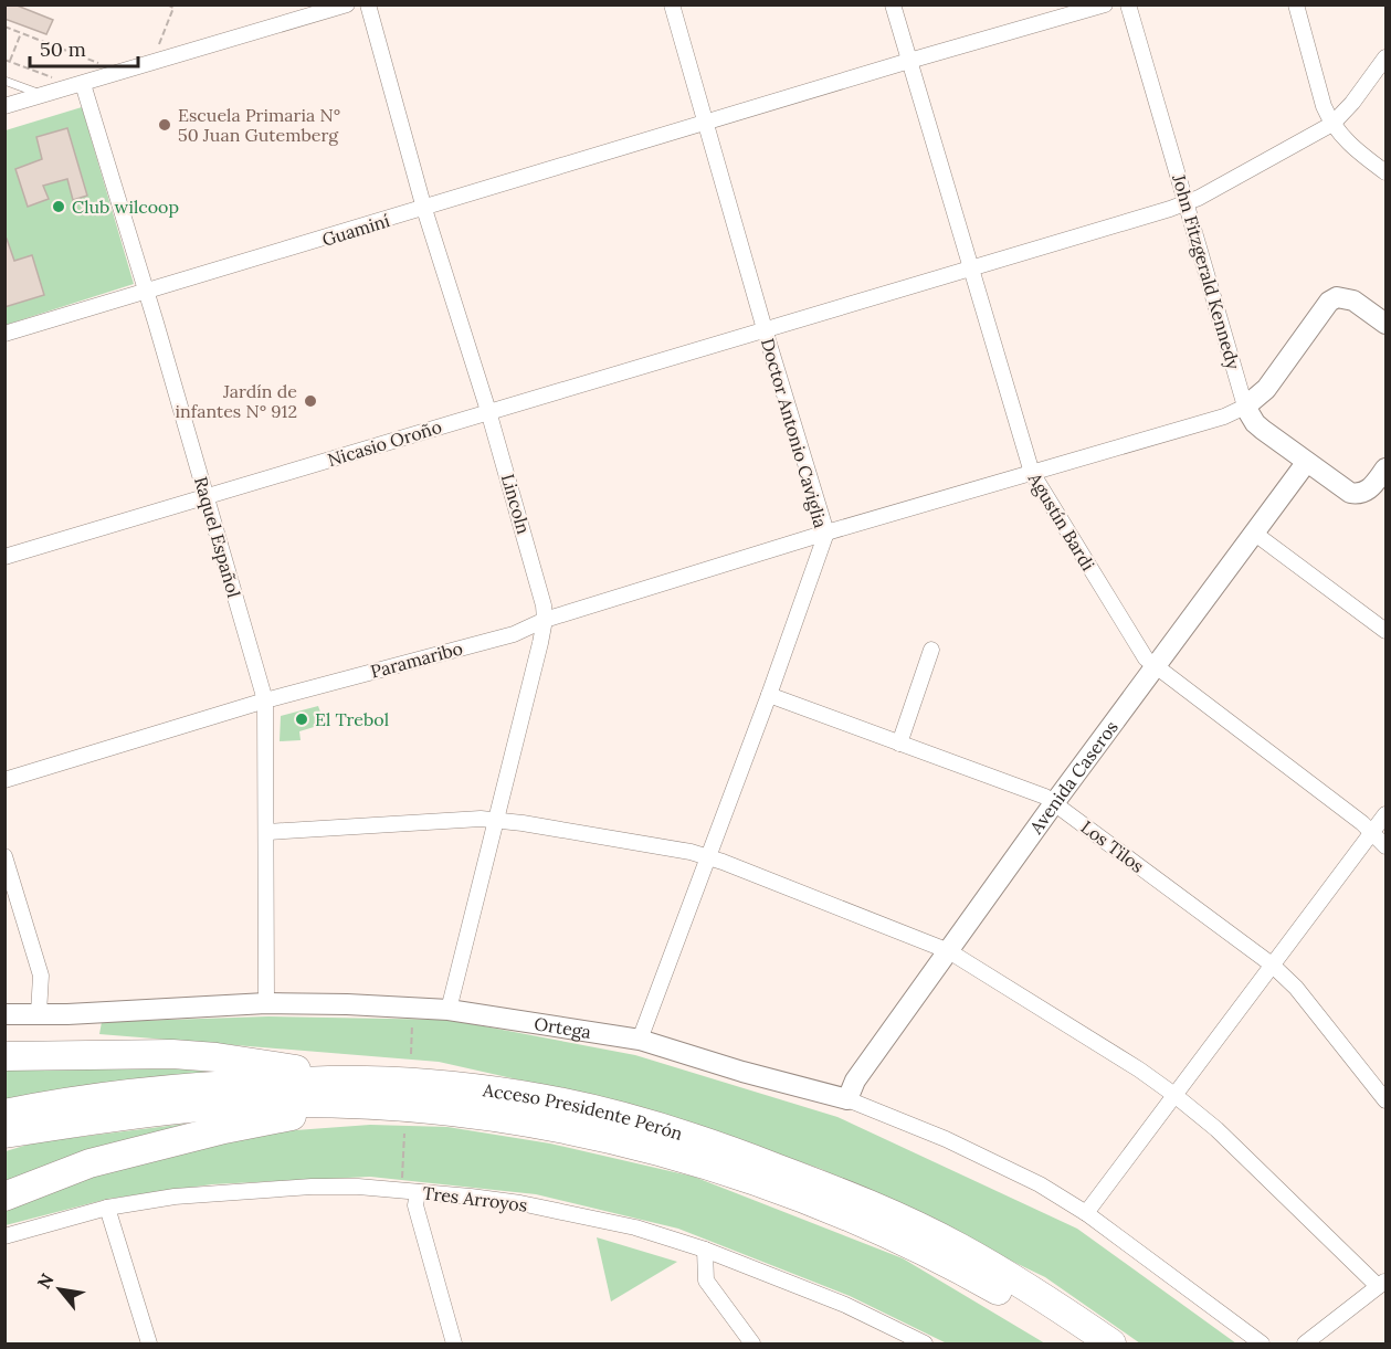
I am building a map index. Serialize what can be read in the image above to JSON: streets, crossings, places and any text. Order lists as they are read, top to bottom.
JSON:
{
  "streets": {
    "highway": ["Acceso Presidente Perón"],
    "street": [
      "Guaminí",
      "John Fitzgerald Kennedy",
      "Doctor Antonio Caviglia",
      "Nicasio Oroño",
      "Lincoln",
      "Agustín Bardi",
      "Raquel Español",
      "Paramaribo",
      "Avenida Caseros",
      "Los Tilos",
      "Ortega",
      "Tres Arroyos"
    ]
  },
  "crossings": [
    ["Guaminí", "Doctor Antonio Caviglia"],
    ["Guaminí", "Lincoln"],
    ["Guaminí", "Agustín Bardi"],
    ["Guaminí", "Raquel Español"],
    ["John Fitzgerald Kennedy", "Nicasio Oroño"],
    ["John Fitzgerald Kennedy", "Paramaribo"],
    ["John Fitzgerald Kennedy", "Avenida Caseros"],
    ["Doctor Antonio Caviglia", "Nicasio Oroño"],
    ["Doctor Antonio Caviglia", "Paramaribo"],
    ["Doctor Antonio Caviglia", "Los Tilos"],
    ["Doctor Antonio Caviglia", "Ortega"],
    ["Nicasio Oroño", "Lincoln"],
    ["Nicasio Oroño", "Agustín Bardi"],
    ["Nicasio Oroño", "Raquel Español"],
    ["Lincoln", "Paramaribo"],
    ["Lincoln", "Ortega"],
    ["Agustín Bardi", "Paramaribo"],
    ["Agustín Bardi", "Avenida Caseros"],
    ["Raquel Español", "Paramaribo"],
    ["Raquel Español", "Ortega"],
    ["Avenida Caseros", "Los Tilos"],
    ["Avenida Caseros", "Ortega"]
  ],
  "places": [
    "Escuela Primaria N° 50 Juan Gutemberg",
    "Club wilcoop",
    "Jardín de infantes N° 912",
    "El Trebol"
  ],
  "scale_bar": "50 m",
  "north": "top left"
}
